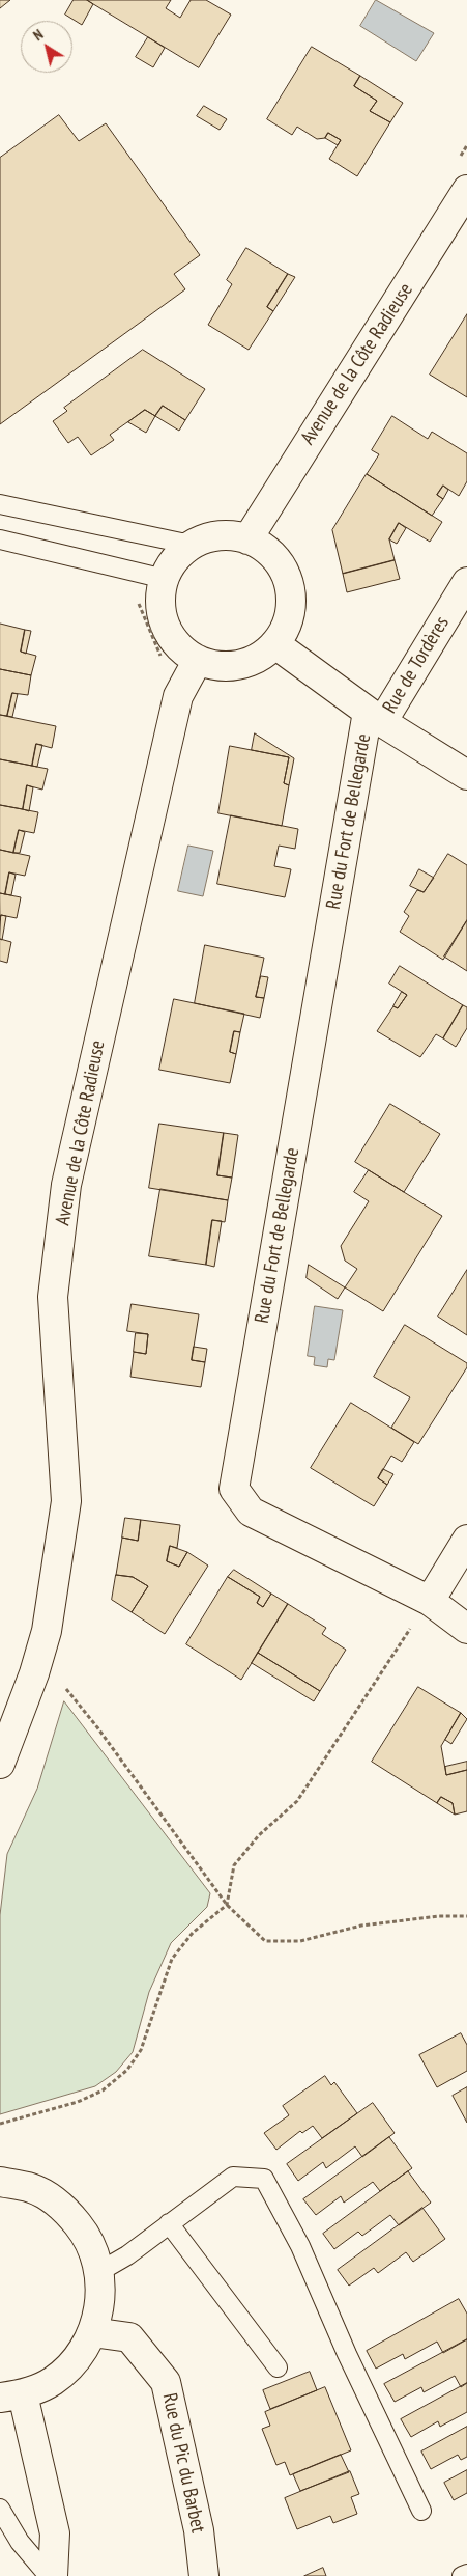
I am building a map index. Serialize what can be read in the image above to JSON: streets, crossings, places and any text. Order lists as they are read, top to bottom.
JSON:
{
  "streets": {
    "street": [
      "Avenue de la Côte Radieuse",
      "Rue de Tordères",
      "Rue du Fort de Bellegarde",
      "Rue du Pic du Barbet"
    ]
  },
  "crossings": [
    ["Rue de Tordères", "Rue du Fort de Bellegarde"]
  ],
  "north": "top left"
}
